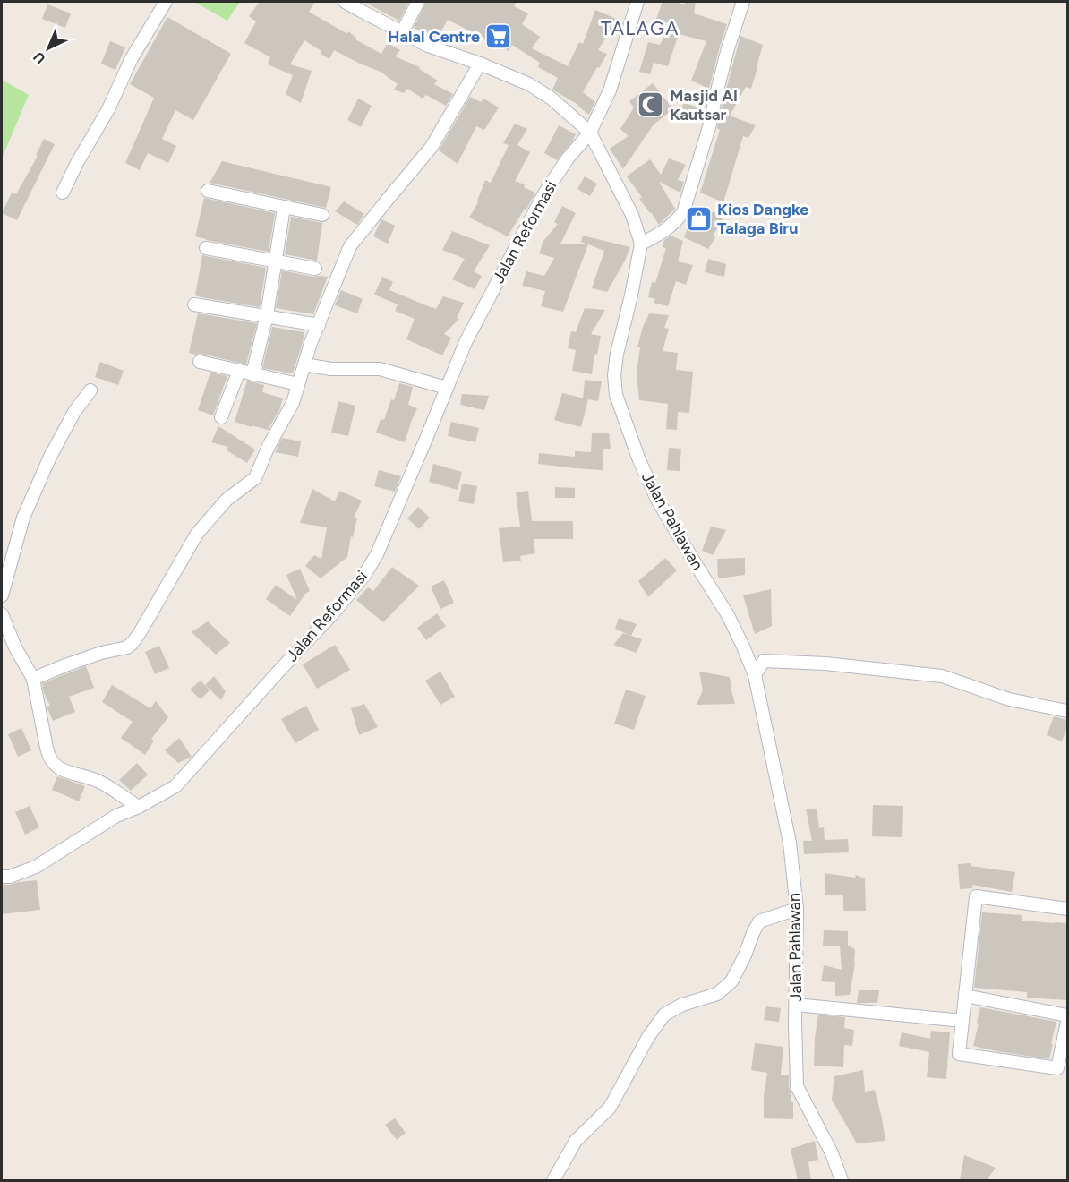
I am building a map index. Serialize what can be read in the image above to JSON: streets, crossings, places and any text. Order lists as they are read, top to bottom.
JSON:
{
  "streets": {
    "street": ["Jalan Reformasi", "Jalan Pahlawan"]
  },
  "crossings": [
    ["Jalan Reformasi", "Jalan Pahlawan"]
  ],
  "districts": ["TALAGA"],
  "places": {
    "supermarket": ["Halal Centre"],
    "mosque": ["Masjid Al Kautsar"],
    "shop": ["Kios Dangke Talaga Biru"]
  },
  "north": "bottom left"
}
